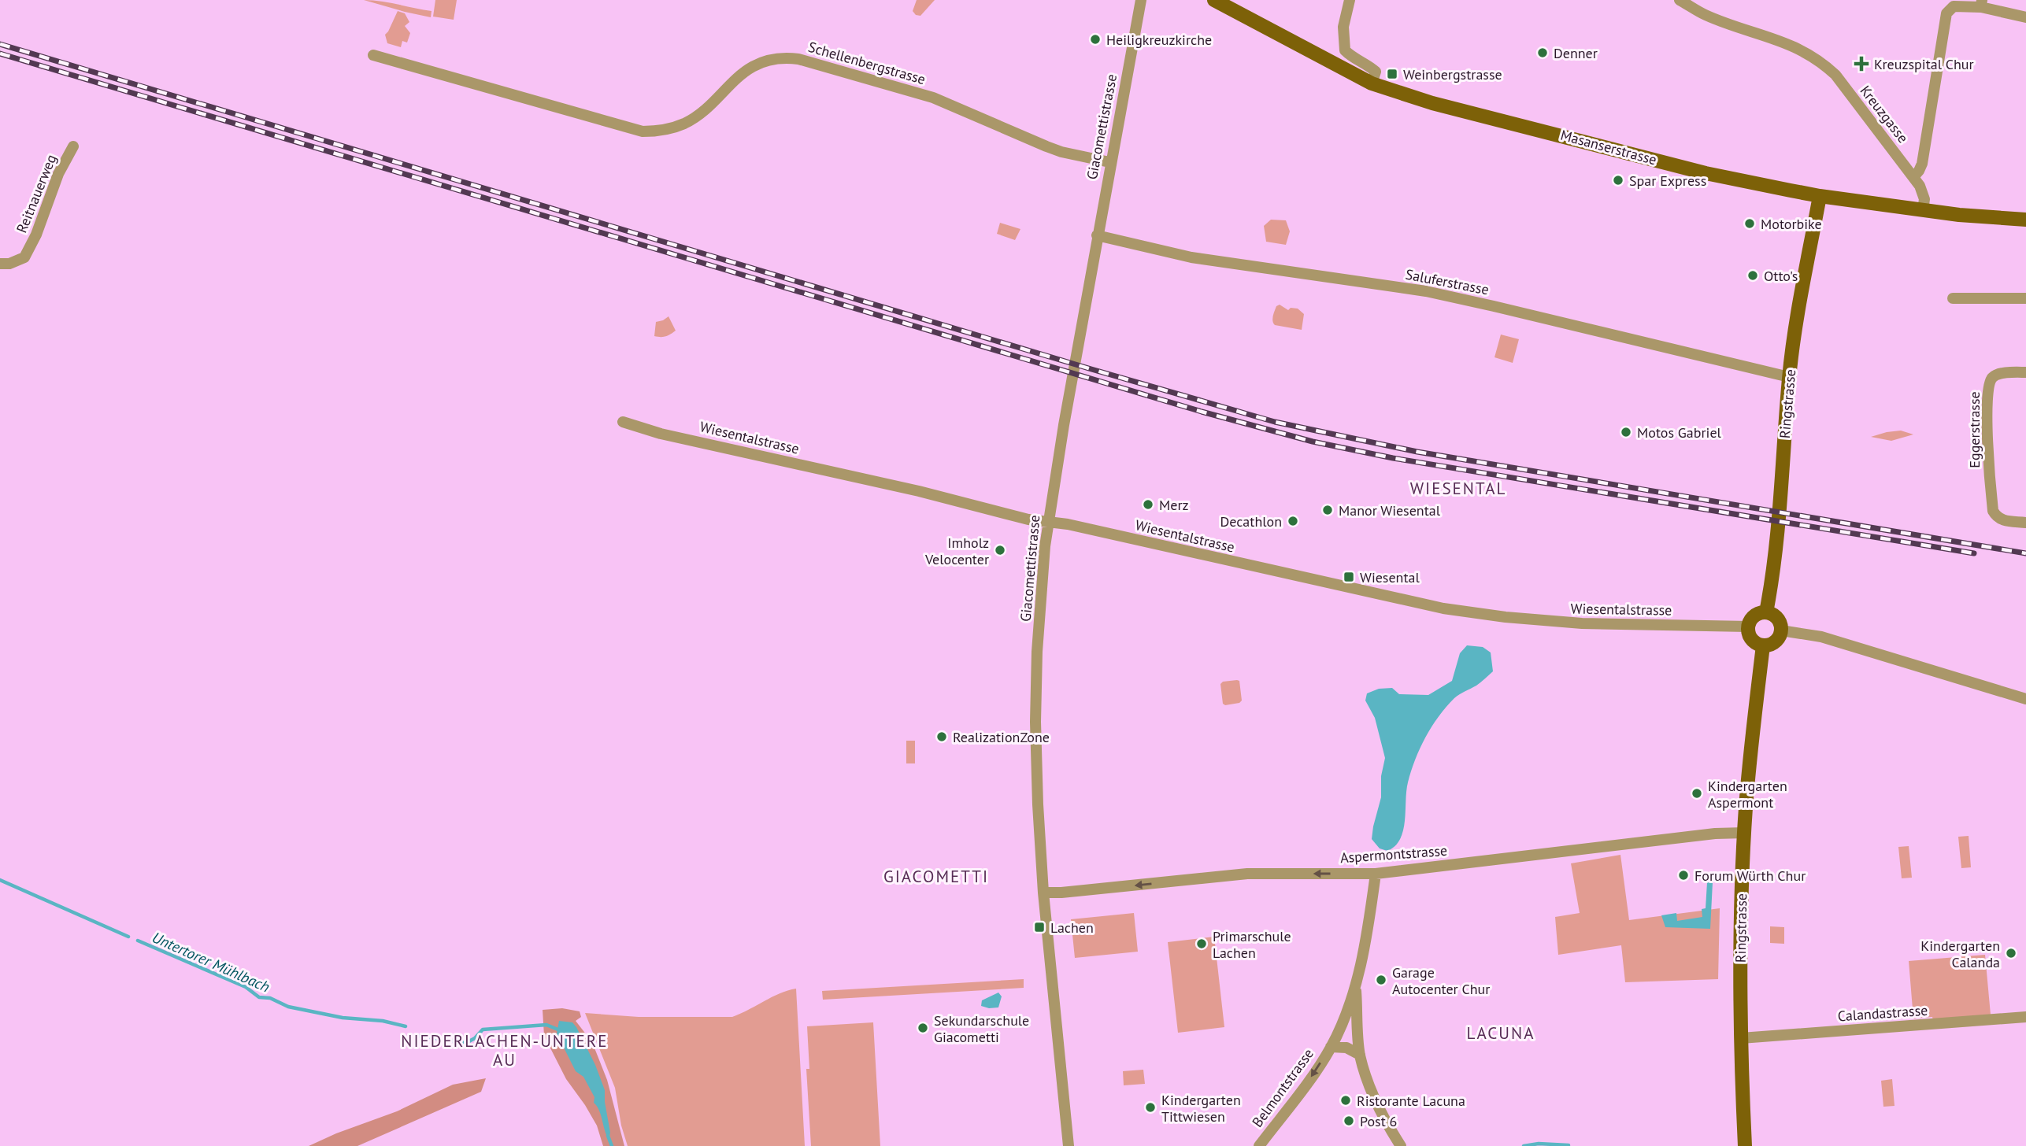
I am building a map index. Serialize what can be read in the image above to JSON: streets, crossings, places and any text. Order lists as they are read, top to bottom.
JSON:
{
  "streets": {
    "main road": ["Masanserstrasse", "Ringstrasse"],
    "street": [
      "Schellenbergstrasse",
      "Kreuzgasse",
      "Giacomettistrasse",
      "Reitnauerweg",
      "Saluferstrasse",
      "Eggerstrasse",
      "Wiesentalstrasse",
      "Aspermontstrasse",
      "Calandastrasse",
      "Belmontstrasse"
    ]
  },
  "crossings": [
    ["Schellenbergstrasse", "Giacomettistrasse"],
    ["Kreuzgasse", "Masanserstrasse"],
    ["Giacomettistrasse", "Saluferstrasse"],
    ["Giacomettistrasse", "Wiesentalstrasse"],
    ["Giacomettistrasse", "Aspermontstrasse"],
    ["Masanserstrasse", "Ringstrasse"],
    ["Saluferstrasse", "Ringstrasse"],
    ["Ringstrasse", "Wiesentalstrasse"],
    ["Ringstrasse", "Aspermontstrasse"],
    ["Ringstrasse", "Calandastrasse"],
    ["Aspermontstrasse", "Belmontstrasse"]
  ],
  "one_way": ["Aspermontstrasse"],
  "districts": [
    "WIESENTAL",
    "GIACOMETTI",
    "LACUNA",
    "NIEDERLACHEN-UNTERE AU"
  ],
  "water": ["Untertorer Mühlbach"],
  "places": {
    "other": [
      "Heiligkreuzkirche",
      "Denner",
      "Spar Express",
      "Motorbike",
      "Otto's",
      "Motos Gabriel",
      "Merz",
      "Manor Wiesental",
      "Decathlon",
      "Imholz Velocenter",
      "RealizationZone",
      "Kindergarten Aspermont",
      "Forum Würth Chur",
      "Primarschule Lachen",
      "Kindergarten Calanda",
      "Garage Autocenter Chur",
      "Sekundarschule Giacometti",
      "Ristorante Lacuna",
      "Kindergarten Tittwiesen",
      "Post 6"
    ],
    "health": ["Kreuzspital Chur"],
    "transit": ["Weinbergstrasse", "Wiesental", "Lachen"]
  }
}
